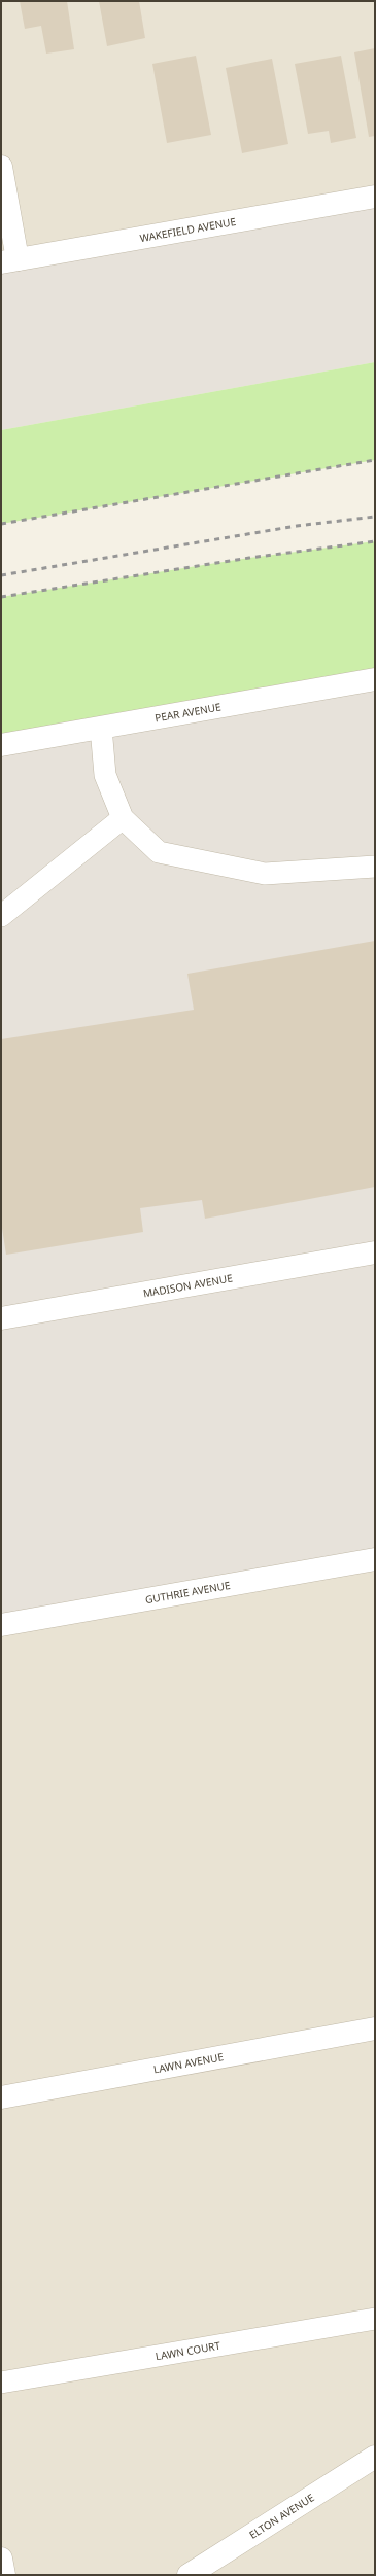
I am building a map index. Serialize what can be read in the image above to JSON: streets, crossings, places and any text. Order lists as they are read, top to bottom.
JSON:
{
  "streets": {
    "street": [
      "WAKEFIELD AVENUE",
      "PEAR AVENUE",
      "MADISON AVENUE",
      "GUTHRIE AVENUE",
      "LAWN AVENUE",
      "ELTON AVENUE"
    ],
    "lane": ["LAWN COURT"]
  }
}
